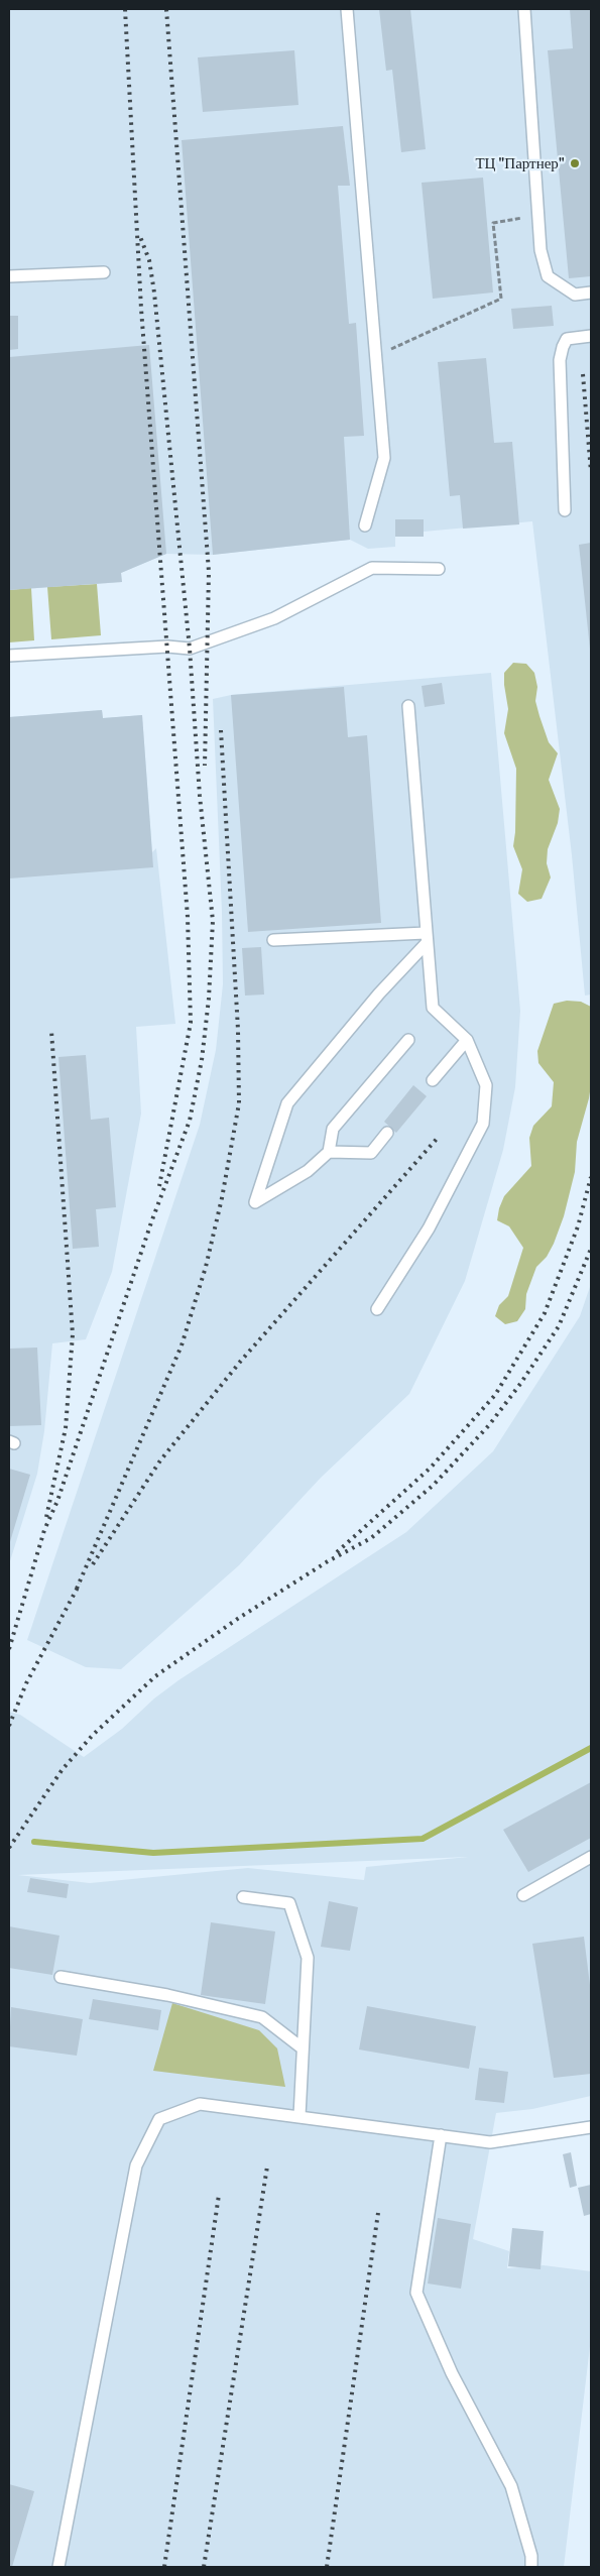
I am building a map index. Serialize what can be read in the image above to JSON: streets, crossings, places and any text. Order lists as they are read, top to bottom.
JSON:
{
  "places": ["ТЦ \"Партнер\""]
}
